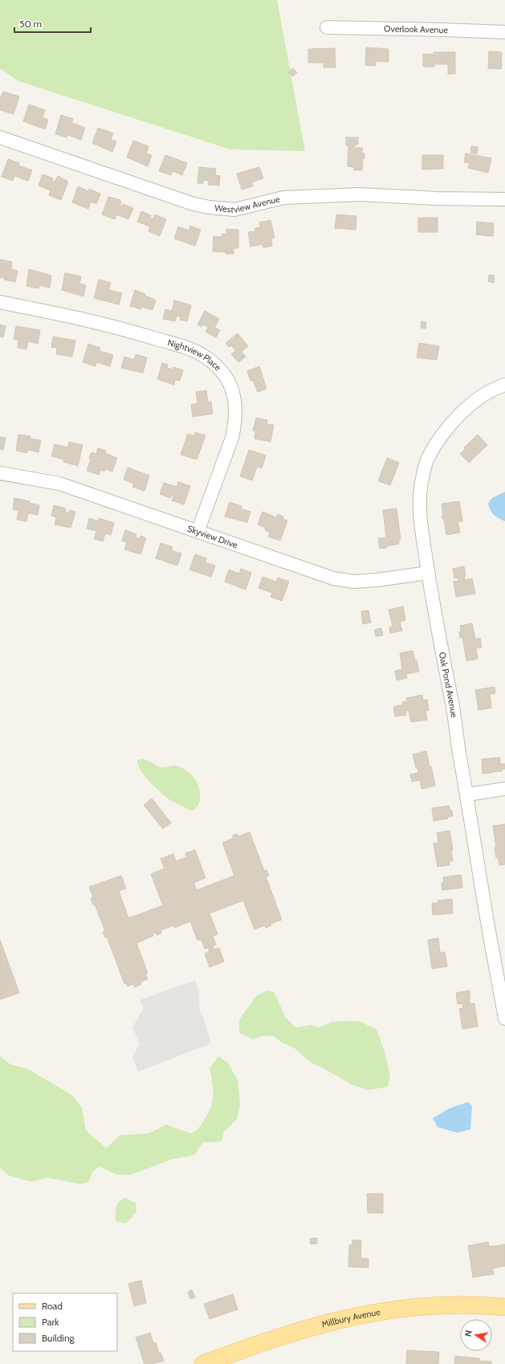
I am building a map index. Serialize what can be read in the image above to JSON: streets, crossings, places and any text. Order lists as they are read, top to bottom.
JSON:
{
  "streets": {
    "main road": ["Millbury Avenue"],
    "street": [
      "Overlook Avenue",
      "Westview Avenue",
      "Nightview Place",
      "Skyview Drive",
      "Oak Pond Avenue"
    ]
  },
  "crossings": [
    ["Nightview Place", "Skyview Drive"],
    ["Skyview Drive", "Oak Pond Avenue"]
  ],
  "legend": ["Road", "Park", "Building"],
  "scale_bar": "50 m",
  "north": "left"
}
